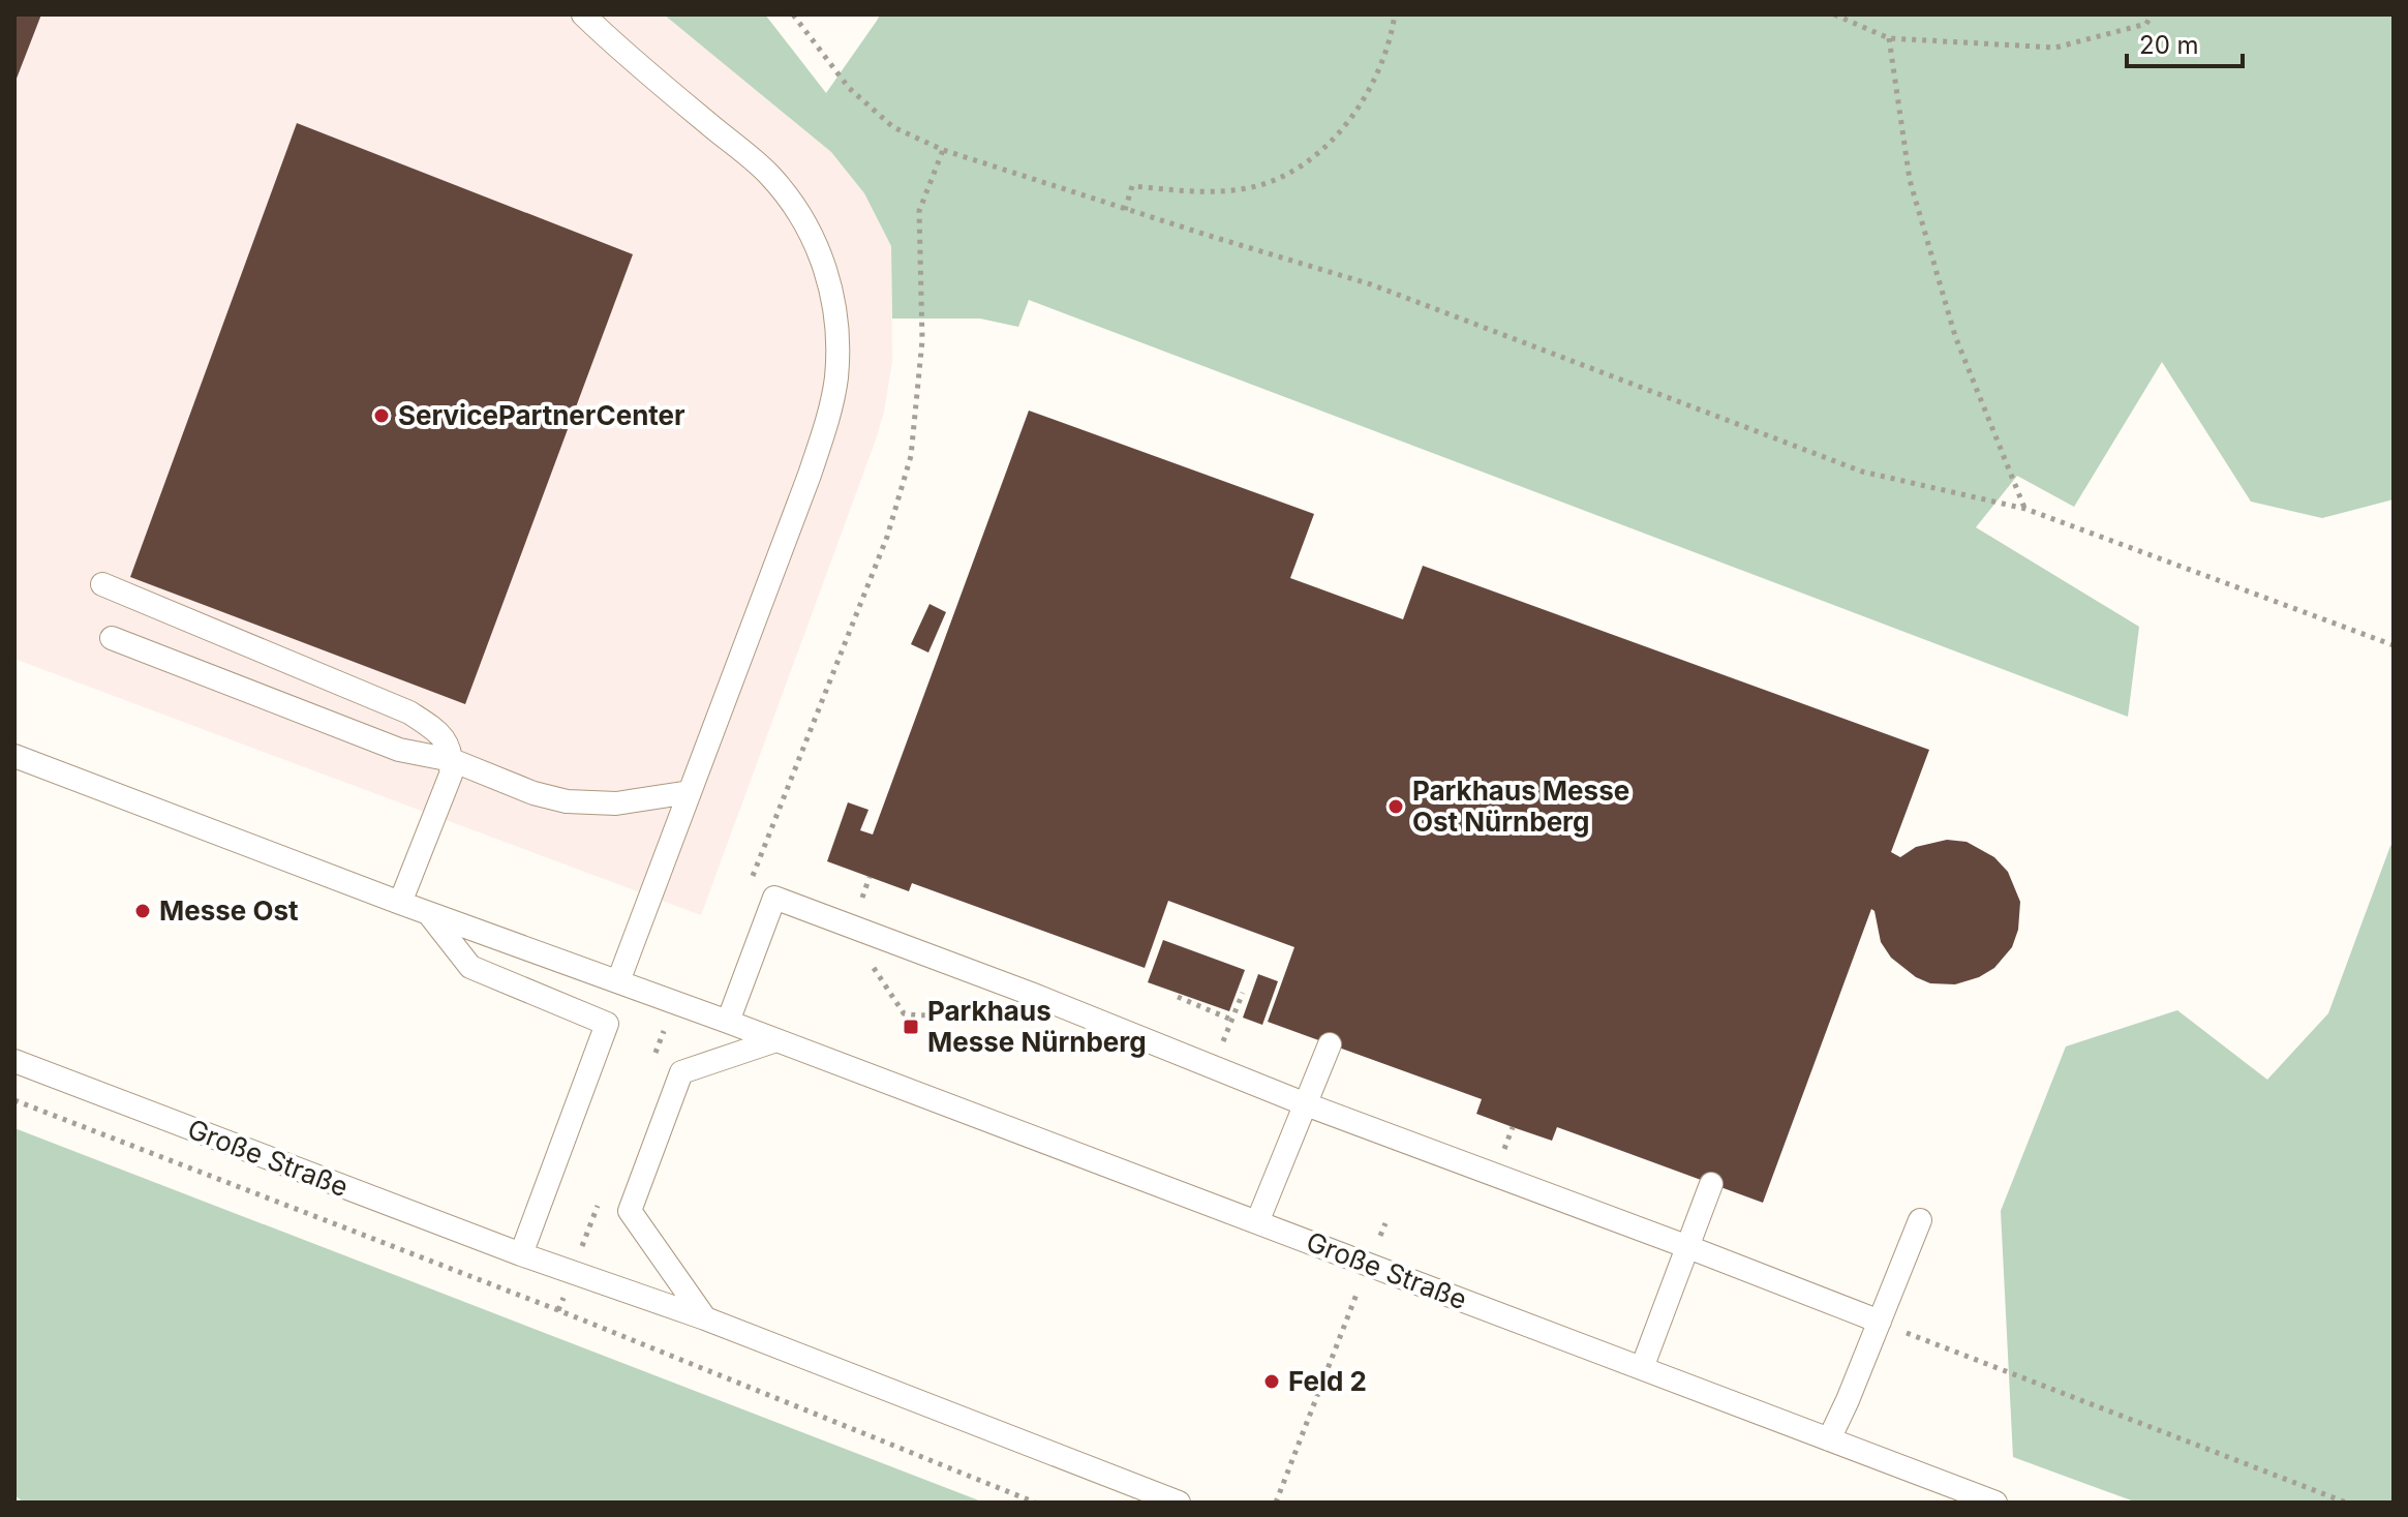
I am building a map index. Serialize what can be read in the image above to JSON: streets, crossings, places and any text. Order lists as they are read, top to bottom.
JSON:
{
  "streets": {
    "lane": ["Große Straße"]
  },
  "places": {
    "other": [
      "ServicePartnerCenter",
      "Parkhaus Messe Ost Nürnberg",
      "Messe Ost",
      "Feld 2"
    ],
    "transit": ["Parkhaus Messe Nürnberg"]
  },
  "scale_bar": "20 m"
}
